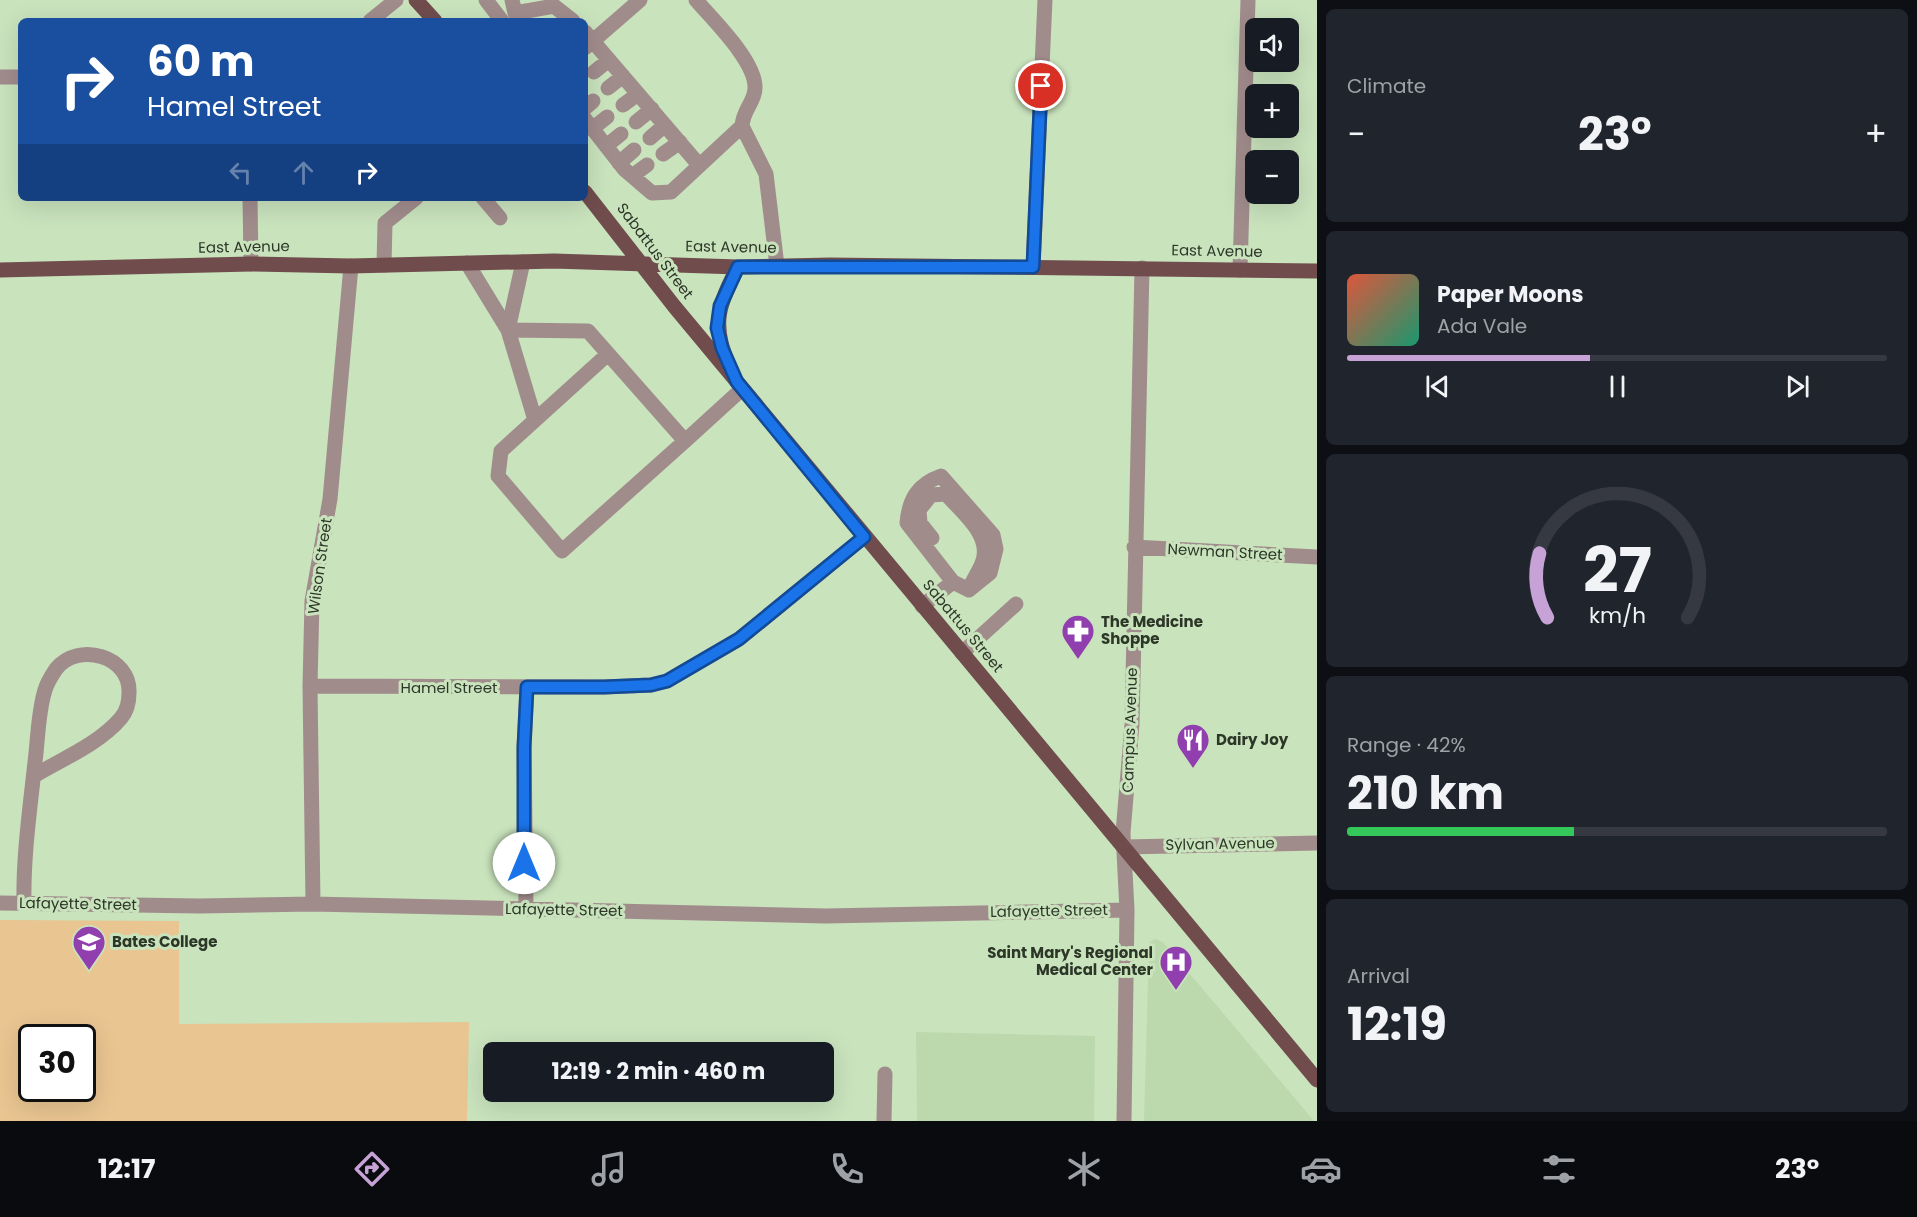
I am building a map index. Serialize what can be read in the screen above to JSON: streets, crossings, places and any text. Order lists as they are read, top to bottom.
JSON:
{
  "streets": {
    "main road": ["East Avenue", "Sabattus Street"],
    "street": [
      "Newman Street",
      "Wilson Street",
      "Hamel Street",
      "Campus Avenue",
      "Sylvan Avenue",
      "Lafayette Street"
    ]
  },
  "crossings": [
    ["East Avenue", "Sabattus Street"],
    ["East Avenue", "Wilson Street"],
    ["East Avenue", "Campus Avenue"],
    ["Sabattus Street", "Hamel Street"],
    ["Sabattus Street", "Campus Avenue"],
    ["Sabattus Street", "Sylvan Avenue"],
    ["Newman Street", "Campus Avenue"],
    ["Wilson Street", "Hamel Street"],
    ["Wilson Street", "Lafayette Street"],
    ["Campus Avenue", "Sylvan Avenue"],
    ["Campus Avenue", "Lafayette Street"]
  ],
  "places": {
    "pharmacy": ["The Medicine Shoppe"],
    "restaurant": ["Dairy Joy"],
    "school or university": ["Bates College"],
    "hospital": ["Saint Mary's Regional Medical Center"]
  },
  "page": {
    "tile": [
      "Climate",
      ["Range · 42%", "210 km"],
      ["Arrival", "12:19"]
    ],
    "map_buttons": ["+", "−"],
    "turn": ["60 m", "Hamel Street"],
    "heat": ["−", "23°", "+"],
    "song": ["Paper Moons", "Ada Vale"],
    "limit": "30",
    "trip": "12:19 · 2 min · 460 m",
    "tabs": ["12:17", "23°"],
    "gauge": ["27", "km/h"]
  }
}
